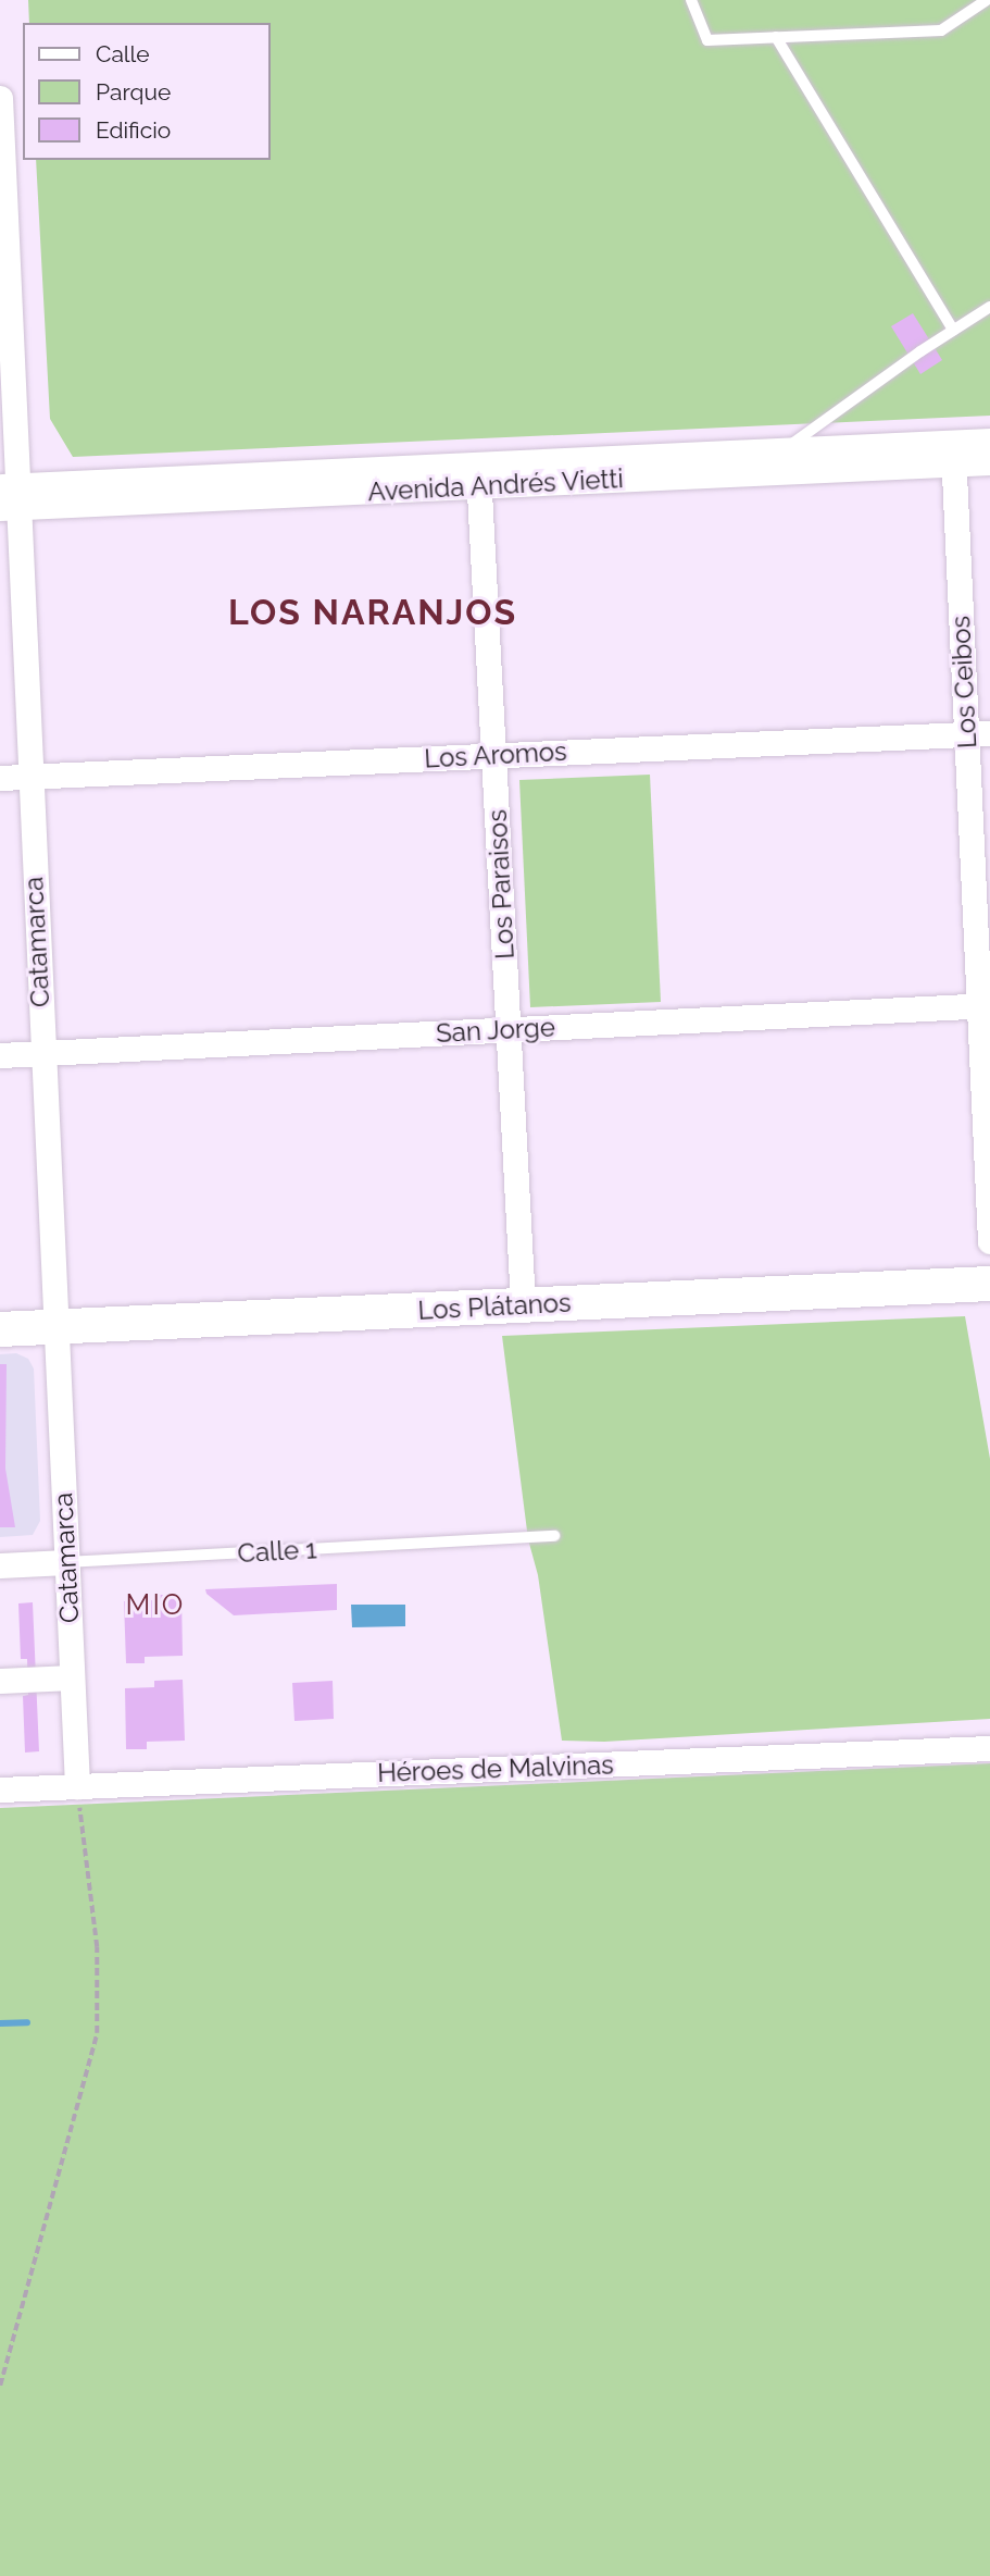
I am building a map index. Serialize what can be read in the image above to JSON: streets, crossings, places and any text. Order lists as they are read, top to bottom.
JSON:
{
  "streets": {
    "street": [
      "Avenida Andrés Vietti",
      "Los Ceibos",
      "Los Aromos",
      "Los Paraisos",
      "Catamarca",
      "San Jorge",
      "Los Plátanos",
      "Calle 1",
      "Héroes de Malvinas"
    ]
  },
  "crossings": [
    ["Avenida Andrés Vietti", "Los Ceibos"],
    ["Avenida Andrés Vietti", "Los Paraisos"],
    ["Avenida Andrés Vietti", "Catamarca"],
    ["Los Ceibos", "Los Aromos"],
    ["Los Ceibos", "San Jorge"],
    ["Los Aromos", "Los Paraisos"],
    ["Los Aromos", "Catamarca"],
    ["Los Paraisos", "San Jorge"],
    ["Los Paraisos", "Los Plátanos"],
    ["Catamarca", "San Jorge"],
    ["Catamarca", "Los Plátanos"],
    ["Catamarca", "Calle 1"],
    ["Catamarca", "Héroes de Malvinas"]
  ],
  "districts": ["LOS NARANJOS", "MIO"],
  "legend": ["Calle", "Parque", "Edificio"]
}
